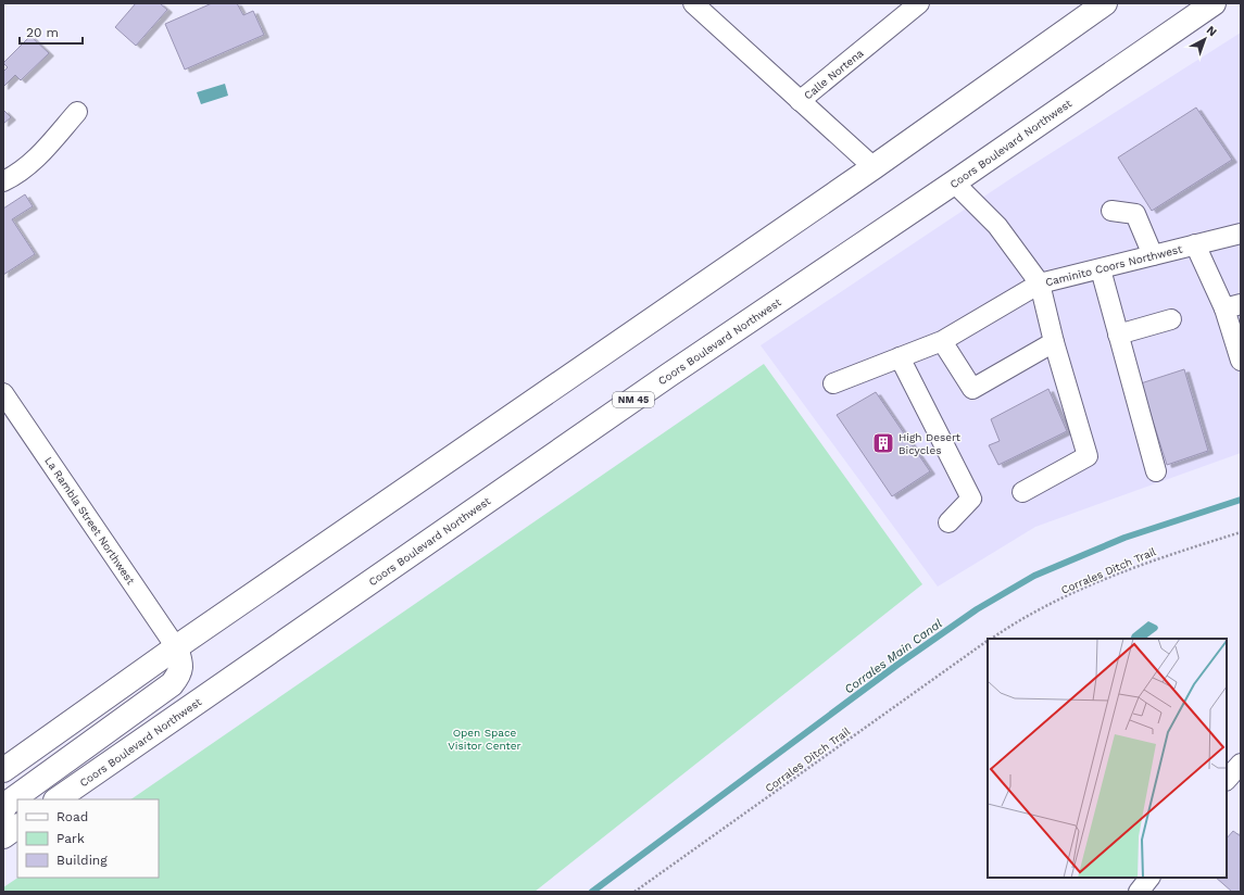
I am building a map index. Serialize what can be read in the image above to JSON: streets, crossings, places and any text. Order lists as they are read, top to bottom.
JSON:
{
  "streets": {
    "main road": ["Coors Boulevard Northwest", "NM 45"],
    "street": ["Calle Nortena", "Caminito Coors Northwest", "La Rambla Street Northwest"],
    "path": ["Corrales Ditch Trail"]
  },
  "crossings": [
    ["Coors Boulevard Northwest", "Caminito Coors Northwest"]
  ],
  "water": ["Corrales Main Canal"],
  "parks": ["Open Space Visitor Center"],
  "places": {
    "building": ["High Desert Bicycles"]
  },
  "legend": ["Road", "Park", "Building"],
  "scale_bar": "20 m",
  "north": "top right"
}
